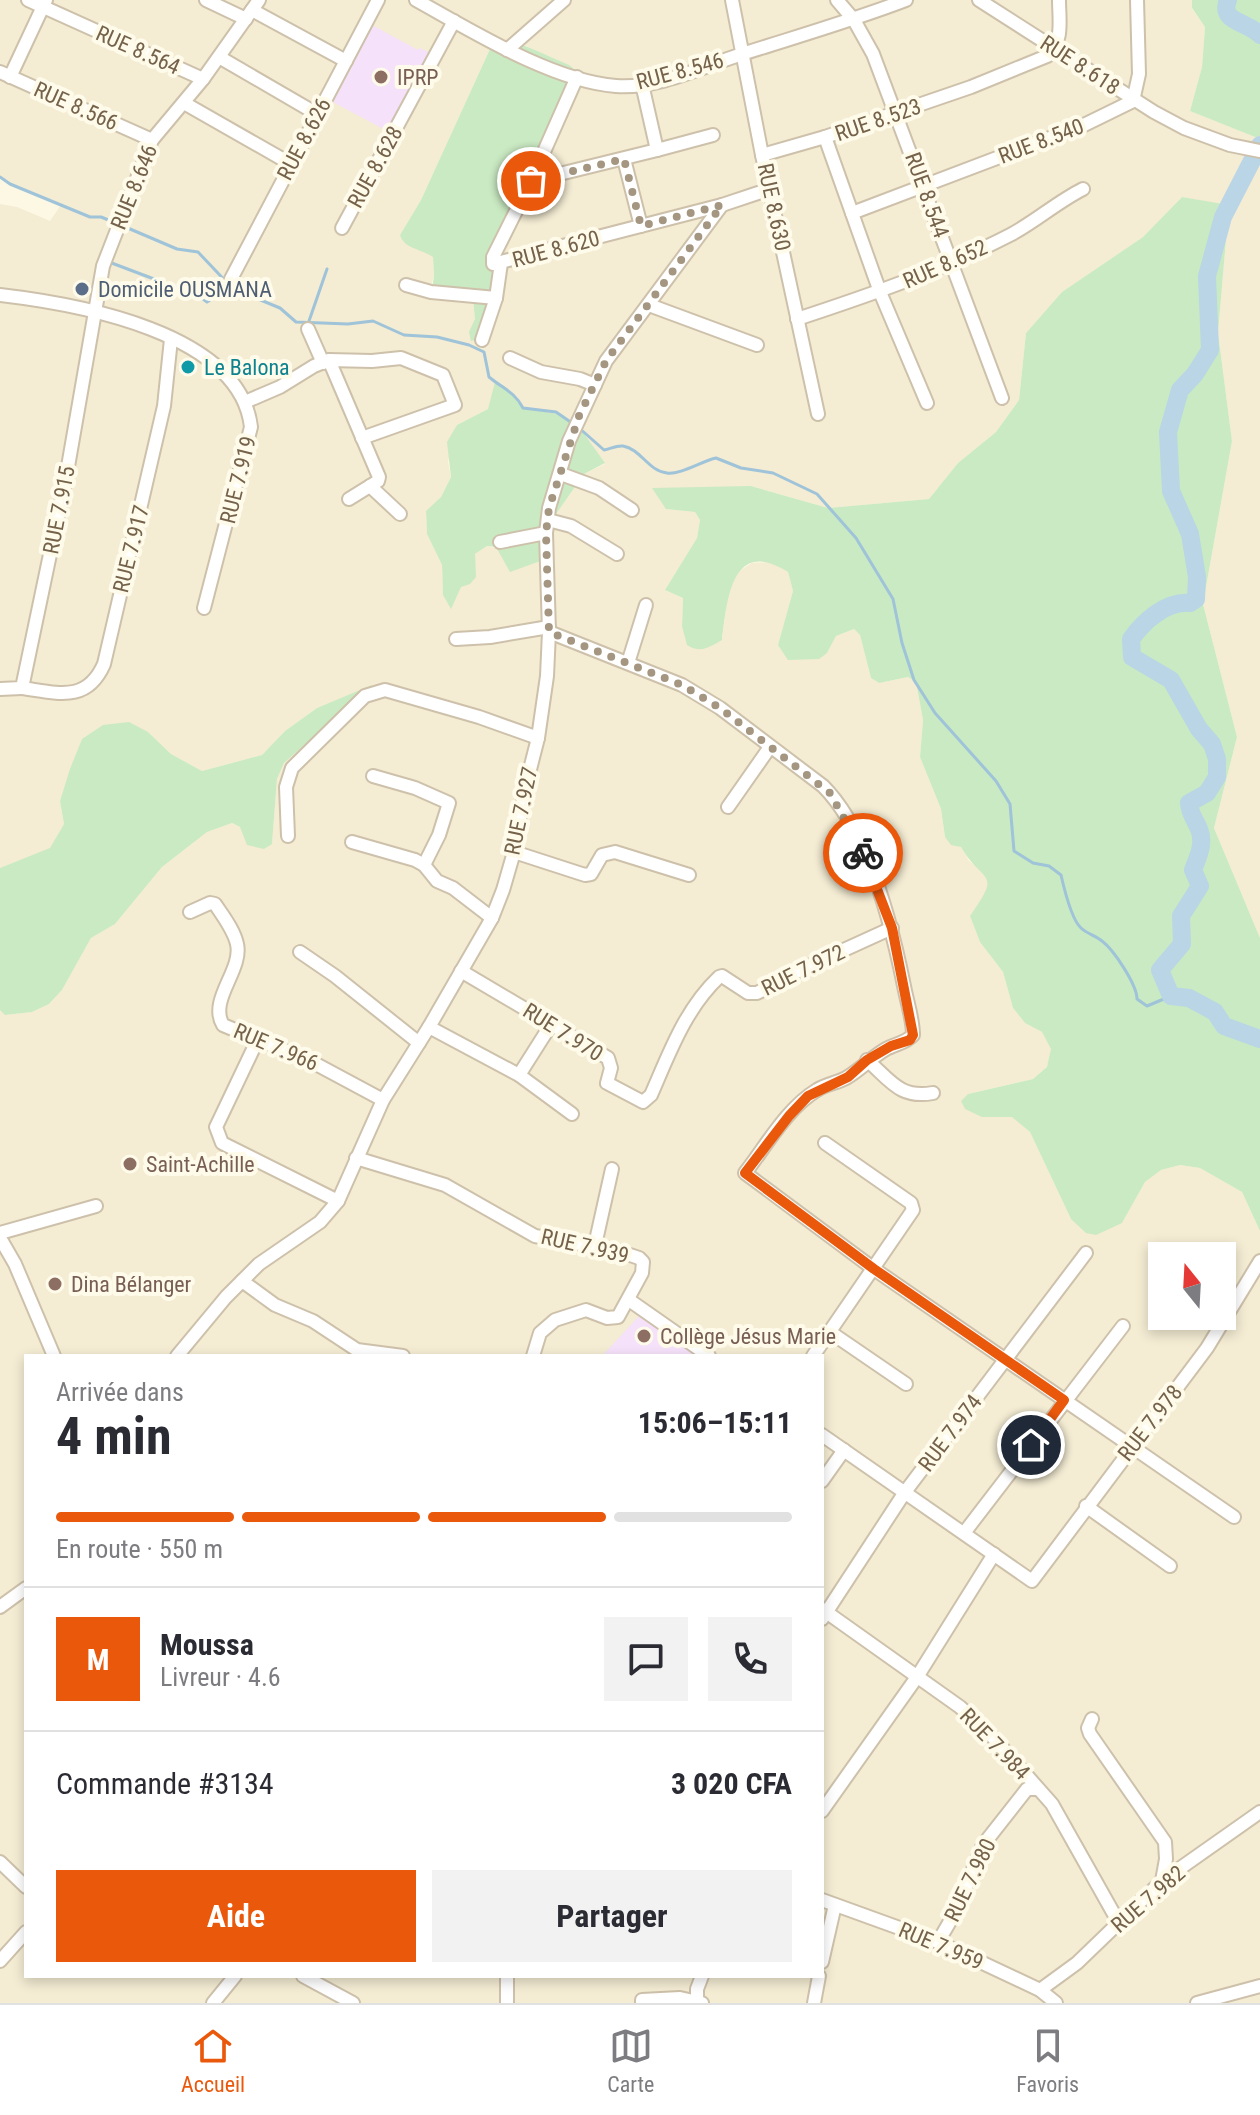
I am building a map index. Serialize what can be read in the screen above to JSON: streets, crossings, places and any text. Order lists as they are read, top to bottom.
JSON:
{
  "streets": {
    "street": [
      "RUE 8.564",
      "RUE 8.618",
      "RUE 8.546",
      "RUE 8.566",
      "RUE 8.523",
      "RUE 8.626",
      "RUE 8.540",
      "RUE 8.628",
      "RUE 8.646",
      "RUE 8.544",
      "RUE 8.630",
      "RUE 8.620",
      "RUE 8.652",
      "RUE 7.919",
      "RUE 7.915",
      "RUE 7.917",
      "RUE 7.927",
      "RUE 7.972",
      "RUE 7.970",
      "RUE 7.966",
      "RUE 7.939",
      "RUE 7.978",
      "RUE 7.974",
      "RUE 7.984",
      "RUE 7.980",
      "RUE 7.982",
      "RUE 7.959"
    ]
  },
  "crossings": [
    ["RUE 8.564", "RUE 8.646"],
    ["RUE 8.618", "RUE 8.523"],
    ["RUE 8.618", "RUE 8.540"],
    ["RUE 8.546", "RUE 8.628"],
    ["RUE 8.546", "RUE 8.544"],
    ["RUE 8.546", "RUE 8.630"],
    ["RUE 8.546", "RUE 8.620"],
    ["RUE 8.566", "RUE 8.646"],
    ["RUE 8.523", "RUE 8.540"],
    ["RUE 8.523", "RUE 8.544"],
    ["RUE 8.523", "RUE 8.652"],
    ["RUE 8.540", "RUE 8.544"],
    ["RUE 8.646", "RUE 7.919"],
    ["RUE 8.646", "RUE 7.915"],
    ["RUE 8.544", "RUE 8.652"],
    ["RUE 8.630", "RUE 8.620"],
    ["RUE 8.630", "RUE 8.652"],
    ["RUE 8.620", "RUE 7.927"],
    ["RUE 7.919", "RUE 7.915"],
    ["RUE 7.919", "RUE 7.917"],
    ["RUE 7.915", "RUE 7.917"],
    ["RUE 7.927", "RUE 7.970"],
    ["RUE 7.927", "RUE 7.966"],
    ["RUE 7.927", "RUE 7.939"],
    ["RUE 7.972", "RUE 7.970"],
    ["RUE 7.974", "RUE 7.984"],
    ["RUE 7.984", "RUE 7.980"],
    ["RUE 7.984", "RUE 7.982"],
    ["RUE 7.980", "RUE 7.959"],
    ["RUE 7.982", "RUE 7.959"]
  ],
  "places": [
    "IPRP",
    "Domicile OUSMANA",
    "Le Balona",
    "Saint-Achille",
    "Dina Bélanger",
    "Collège Jésus Marie"
  ],
  "north": "top",
  "page": {
    "heading": ["4 min", "Arrivée dans", "15:06–15:11"],
    "panel": [
      "Moussa",
      "Livreur · 4.6",
      "Commande #3134",
      "3 020 CFA"
    ],
    "bar": "En route · 550 m",
    "round": "M",
    "buttons": ["Aide", "Partager"],
    "tabs": ["Accueil", "Carte", "Favoris"]
  }
}
